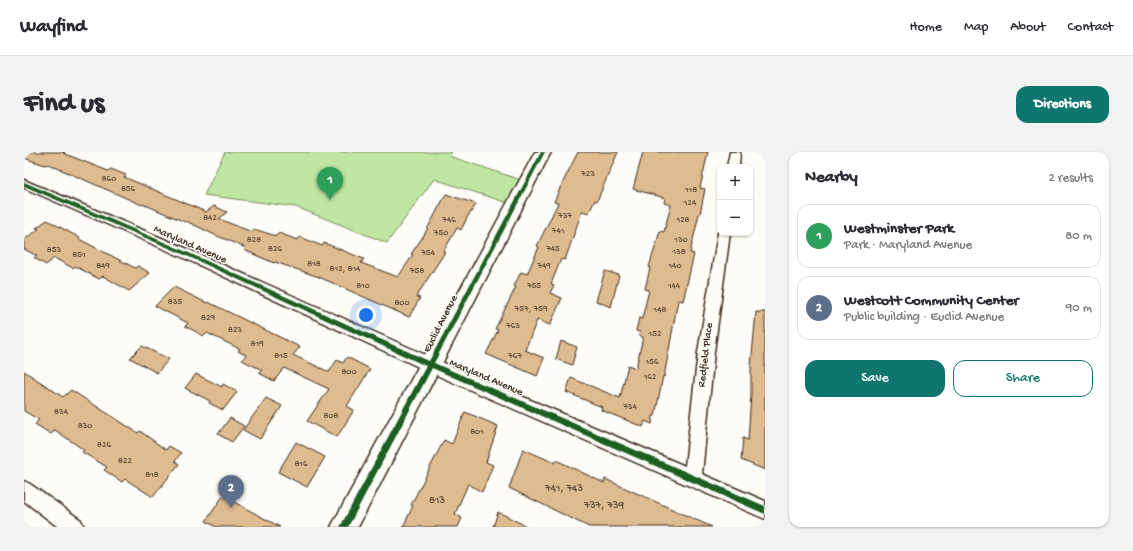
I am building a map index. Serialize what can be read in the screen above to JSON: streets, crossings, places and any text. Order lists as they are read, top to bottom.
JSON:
{
  "streets": {
    "street": ["Maryland Avenue", "Euclid Avenue", "Redfield Place"]
  },
  "crossings": [
    ["Maryland Avenue", "Euclid Avenue"],
    ["Maryland Avenue", "Redfield Place"]
  ],
  "house_numbers": [
    "723",
    "860",
    "856",
    "118",
    "124",
    "737",
    "842",
    "746",
    "128",
    "741",
    "750",
    "828",
    "130",
    "826",
    "745",
    "853",
    "138",
    "754",
    "851",
    "818",
    "849",
    "749",
    "140",
    "812, 814",
    "758",
    "810",
    "755",
    "144",
    "835",
    "800",
    "757, 759",
    "148",
    "829",
    "763",
    "823",
    "152",
    "819",
    "815",
    "767",
    "156",
    "800",
    "162",
    "734",
    "834",
    "808",
    "830",
    "801",
    "826",
    "822",
    "816",
    "818",
    "741, 743",
    "813",
    "737, 739"
  ],
  "page": {
    "header": "Wayfind",
    "nav": [
      "Home",
      "Map",
      "About",
      "Contact"
    ],
    "buttons": [
      "Directions",
      ["Save", "Share"]
    ],
    "title": "Find us",
    "heading": ["Nearby", "2 results"],
    "map_buttons": ["+", "−"],
    "pins": ["1", "2"],
    "list": [
      {
        "mark": "1",
        "name": "Westminster Park",
        "note": "Park · Maryland Avenue",
        "value": "80 m"
      },
      {
        "mark": "2",
        "name": "Westcott Community Center",
        "note": "Public building · Euclid Avenue",
        "value": "90 m"
      }
    ]
  }
}
